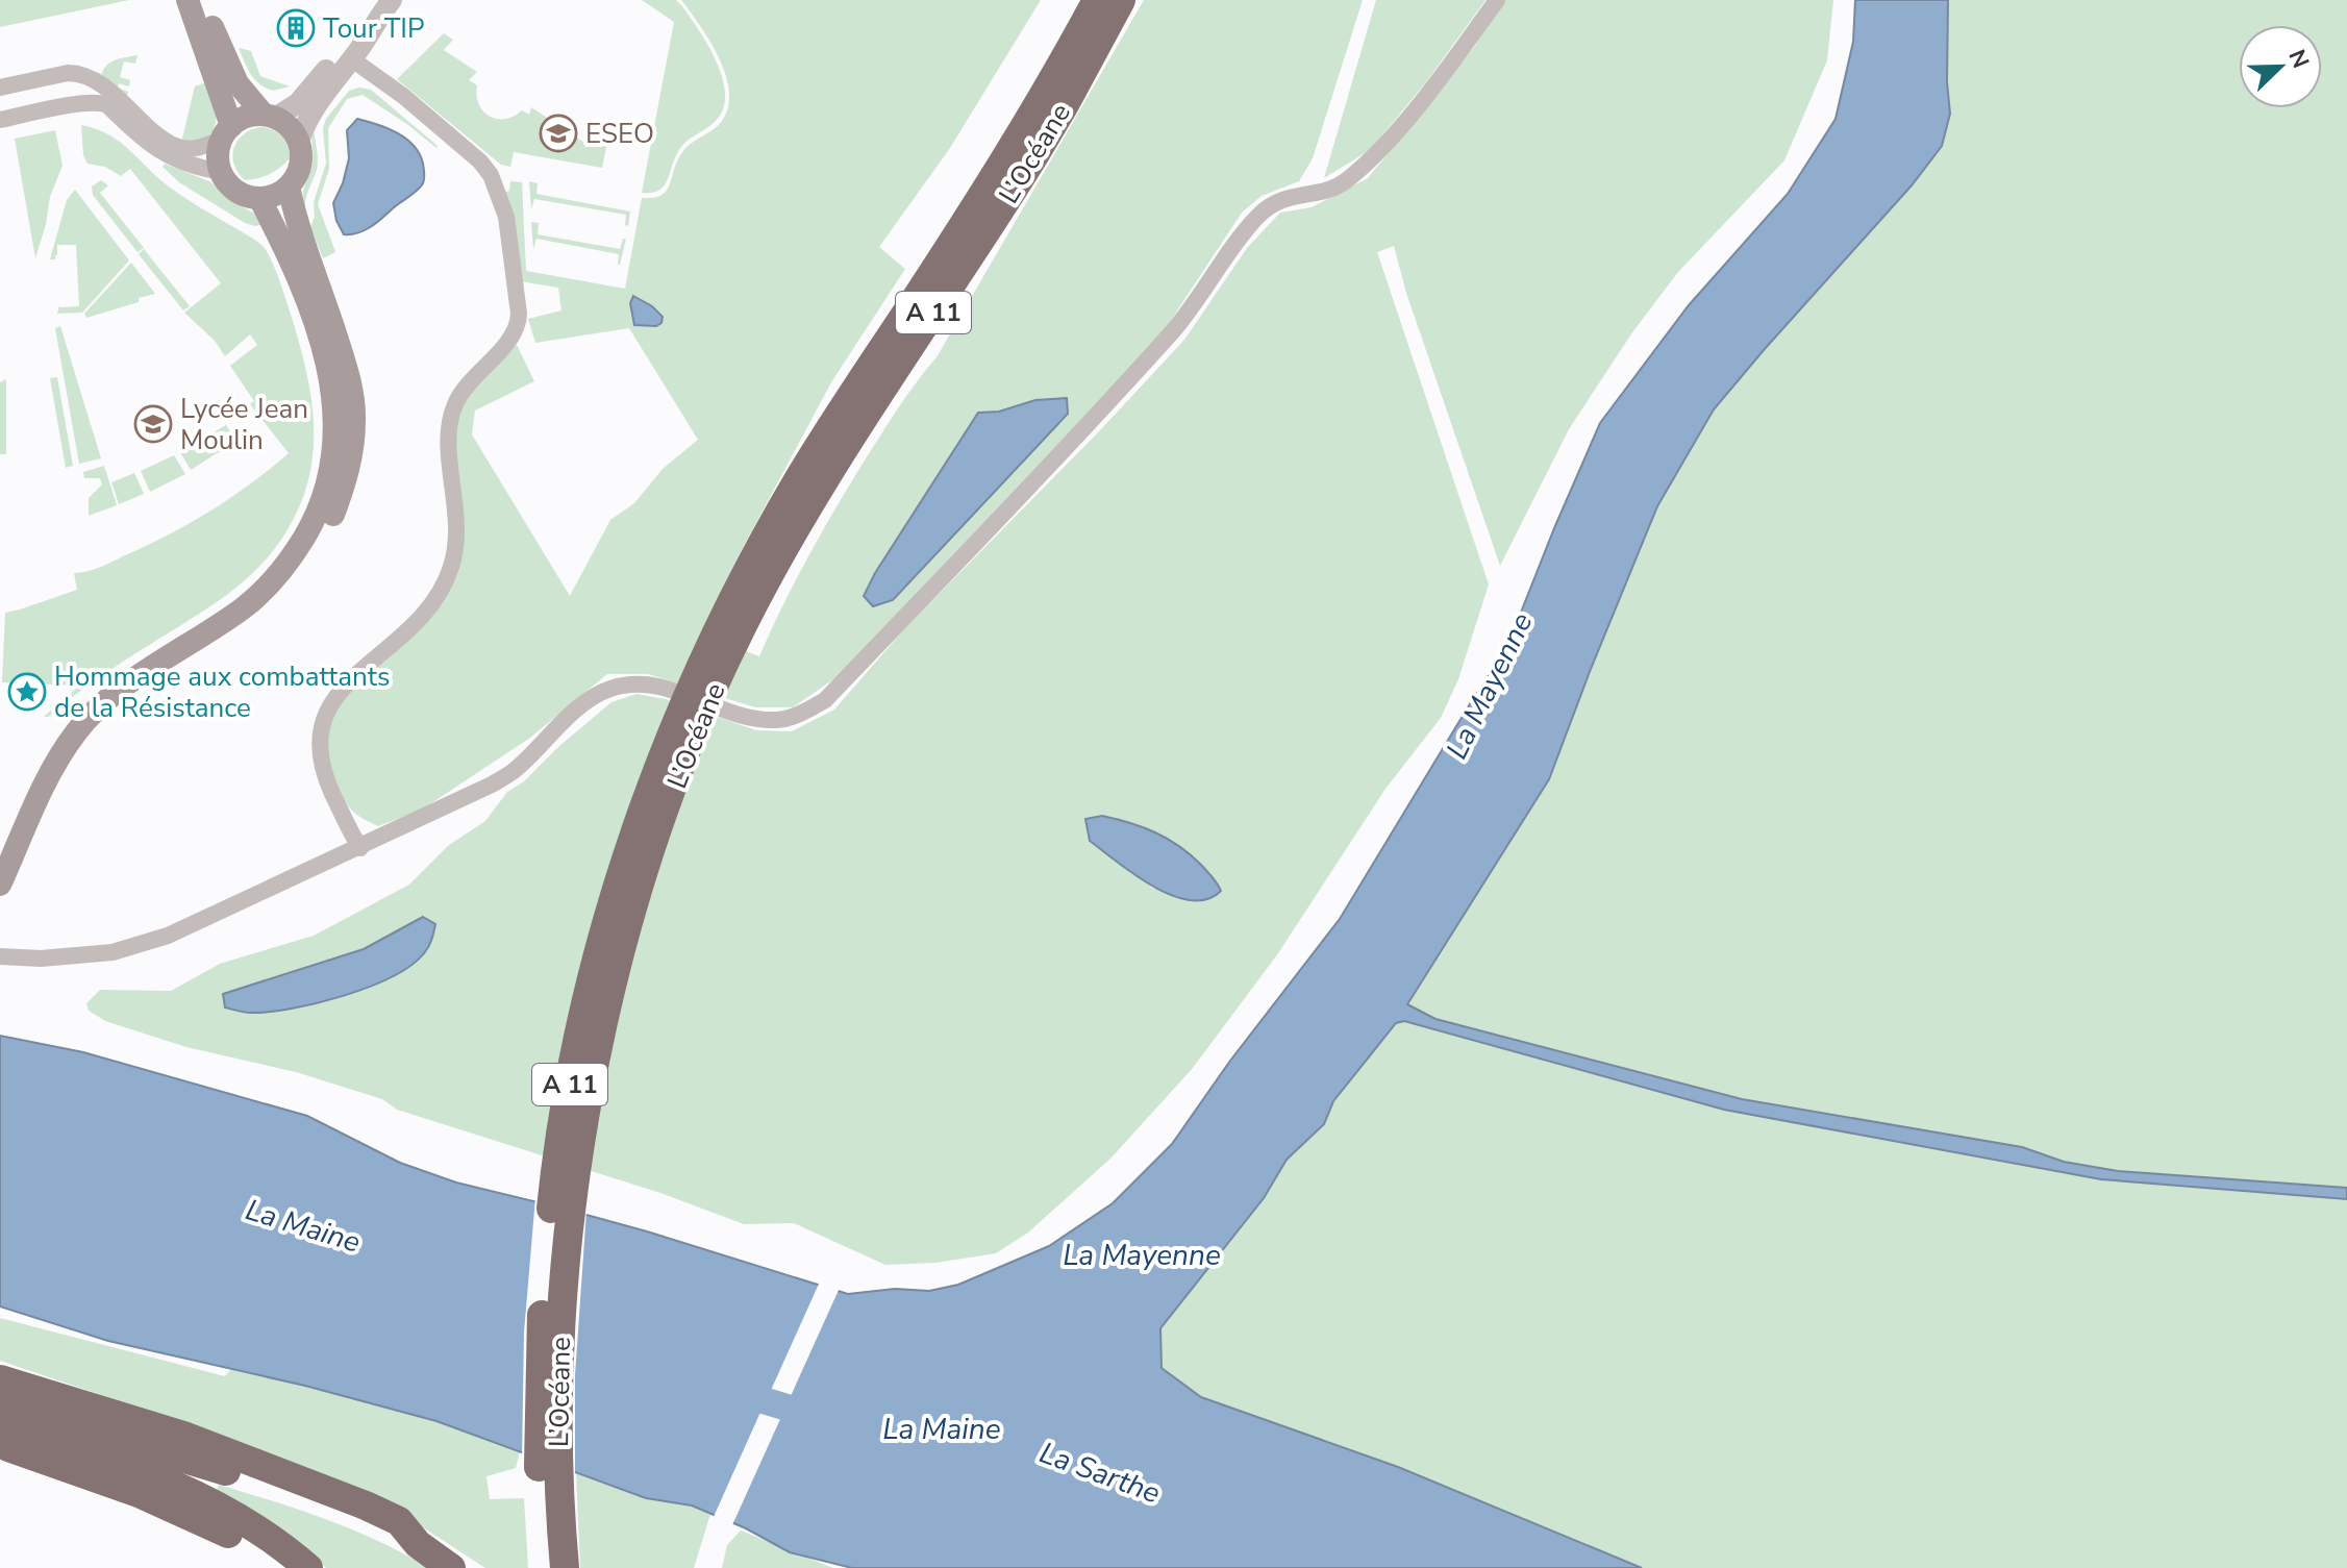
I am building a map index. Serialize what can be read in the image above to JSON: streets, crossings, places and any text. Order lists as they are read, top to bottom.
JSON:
{
  "streets": {
    "highway": ["L’Océane", "A 11"]
  },
  "water": ["La Mayenne", "La Maine", "La Sarthe"],
  "places": {
    "building": ["Tour TIP"],
    "school or university": ["ESEO", "Lycée Jean Moulin"],
    "place": ["Hommage aux combattants de la Résistance"]
  },
  "north": "top right"
}
